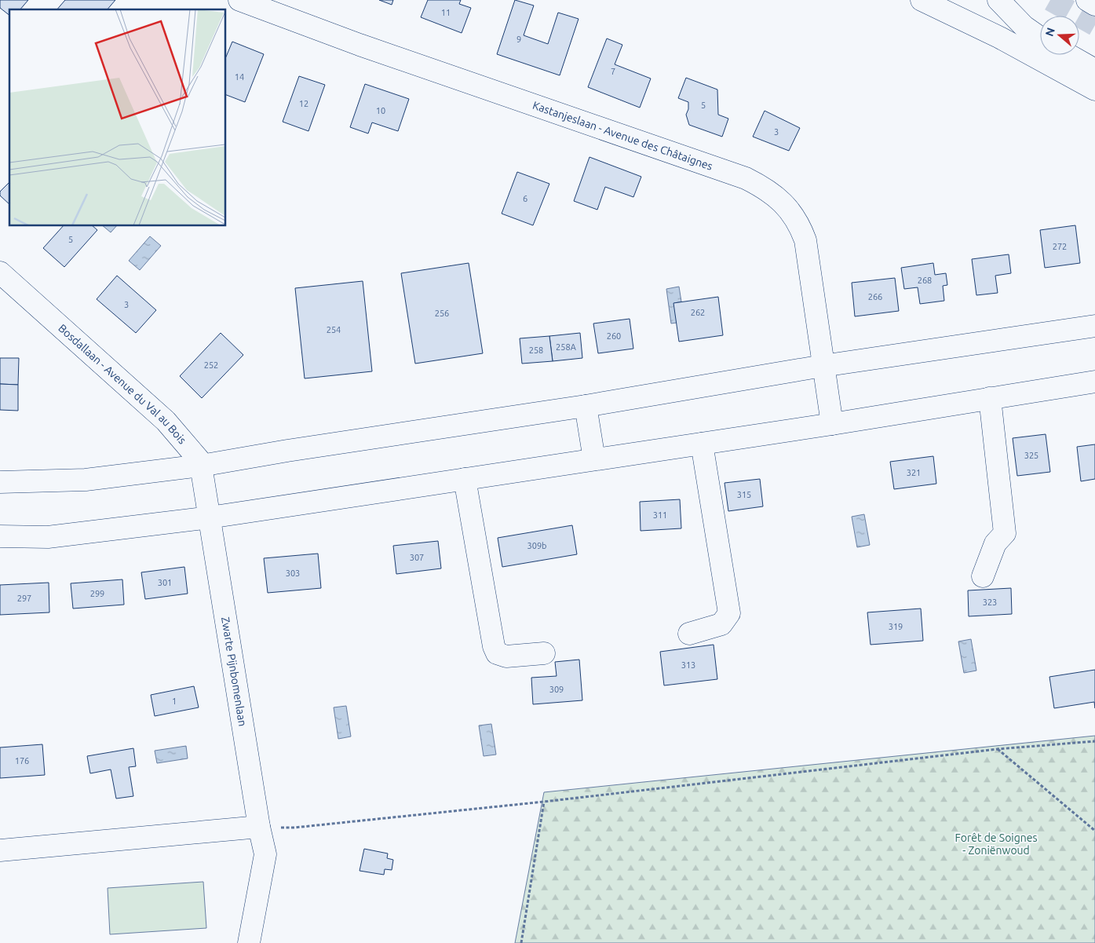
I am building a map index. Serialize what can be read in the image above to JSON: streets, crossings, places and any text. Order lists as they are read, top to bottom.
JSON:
{
  "streets": {
    "main road": ["Kastanjeslaan - Avenue des Châtaignes", "Bosdallaan - Avenue du Val au Bois", "Zwarte Pijnbomenlaan"]
  },
  "crossings": [
    ["Bosdallaan - Avenue du Val au Bois", "Zwarte Pijnbomenlaan"]
  ],
  "parks": ["Forêt de Soignes - Zoniënwoud"],
  "house_numbers": [
    "11",
    "9",
    "7",
    "14",
    "12",
    "5",
    "10",
    "3",
    "6",
    "5",
    "272",
    "268",
    "266",
    "3",
    "262",
    "256",
    "254",
    "260",
    "258A",
    "258",
    "252",
    "325",
    "321",
    "315",
    "311",
    "309b",
    "307",
    "303",
    "301",
    "299",
    "297",
    "323",
    "319",
    "313",
    "309",
    "1",
    "176"
  ],
  "north": "left"
}
